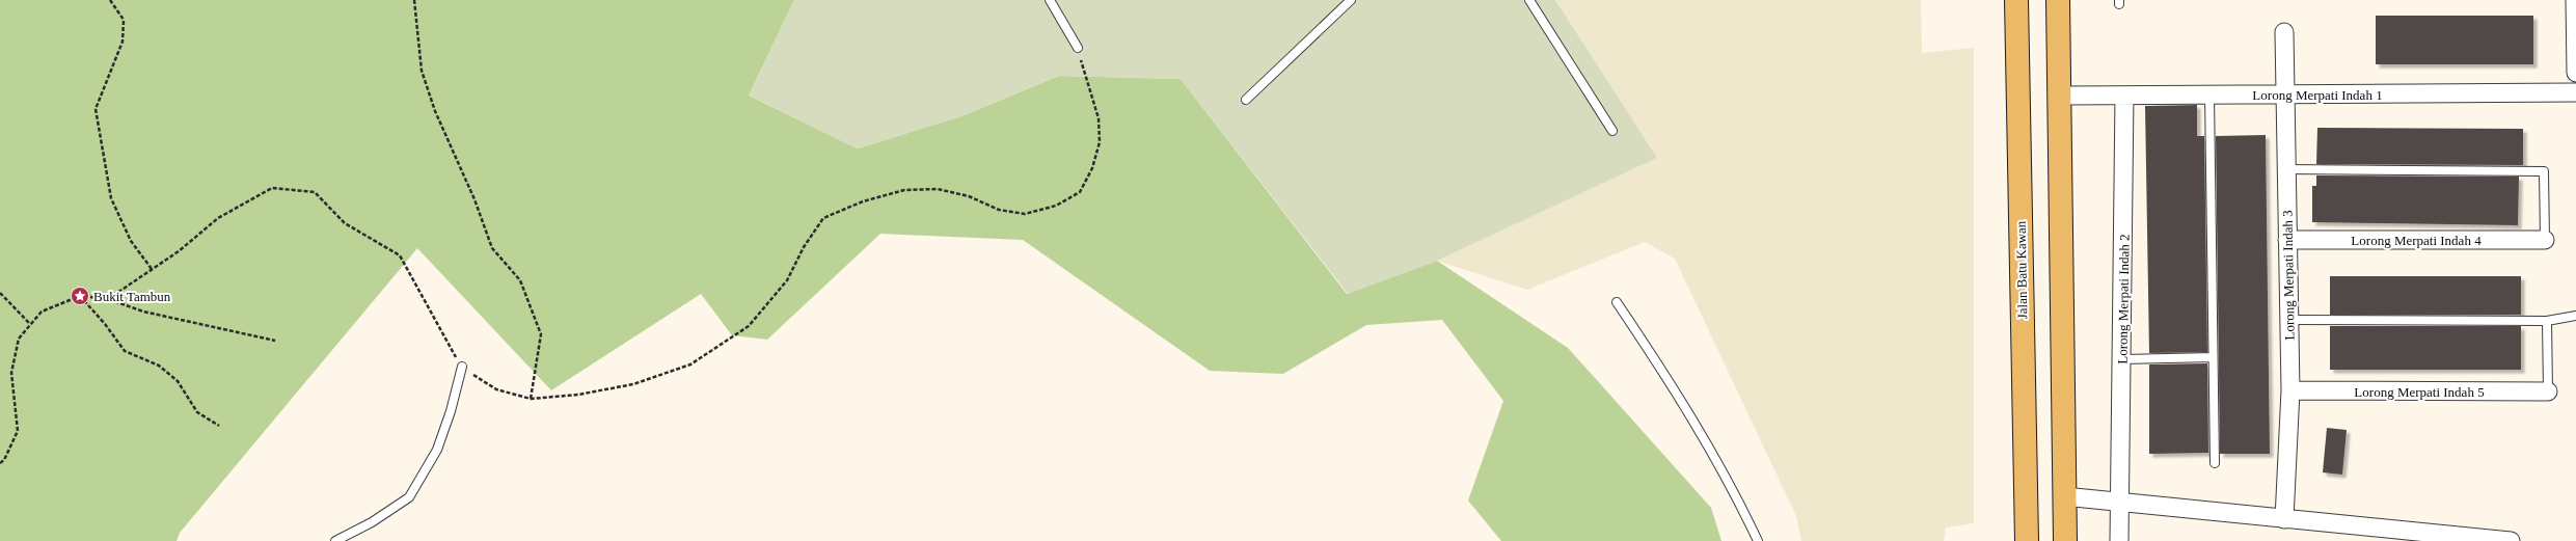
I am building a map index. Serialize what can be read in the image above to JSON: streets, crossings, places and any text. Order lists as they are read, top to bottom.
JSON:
{
  "streets": {
    "main road": ["Jalan Batu Kawan"],
    "street": [
      "Lorong Merpati Indah 1",
      "Lorong Merpati Indah 4",
      "Lorong Merpati Indah 3",
      "Lorong Merpati Indah 2",
      "Lorong Merpati Indah 5"
    ]
  },
  "crossings": [
    ["Lorong Merpati Indah 1", "Lorong Merpati Indah 3"],
    ["Lorong Merpati Indah 1", "Lorong Merpati Indah 2"],
    ["Lorong Merpati Indah 4", "Lorong Merpati Indah 3"],
    ["Lorong Merpati Indah 3", "Lorong Merpati Indah 5"]
  ],
  "places": {
    "place": ["Bukit Tambun"]
  }
}
